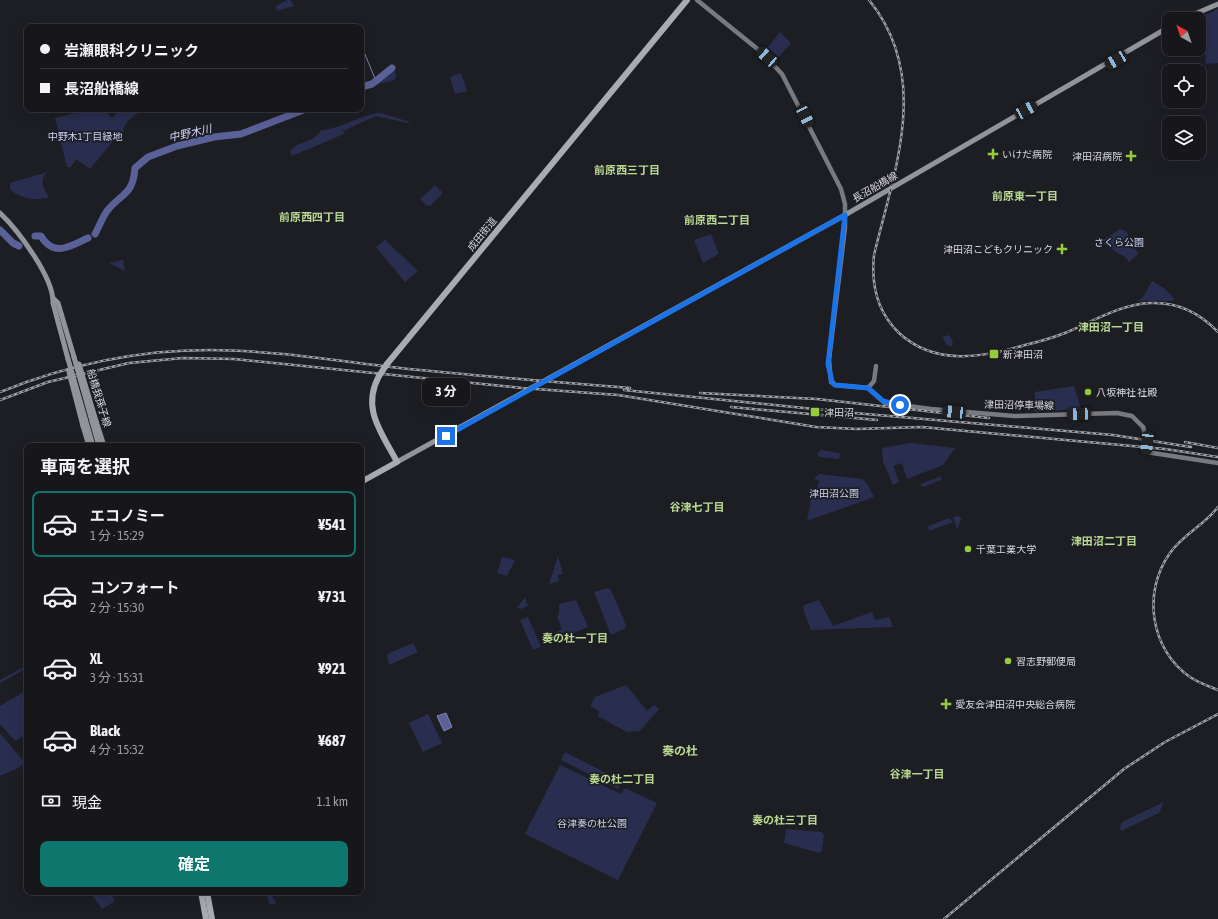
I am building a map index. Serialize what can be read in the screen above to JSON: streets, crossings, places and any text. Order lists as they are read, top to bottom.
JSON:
{
  "streets": {
    "highway": ["成田街道"],
    "main road": ["長沼船橋線", "船橋我孫子線", "津田沼停車場線"]
  },
  "crossings": [
    ["長沼船橋線", "成田街道"]
  ],
  "districts": [
    "前原西三丁目",
    "前原東一丁目",
    "前原西四丁目",
    "前原西二丁目",
    "津田沼一丁目",
    "谷津七丁目",
    "津田沼二丁目",
    "奏の杜一丁目",
    "奏の杜",
    "谷津一丁目",
    "奏の杜二丁目",
    "奏の杜三丁目"
  ],
  "water": ["中野木川"],
  "parks": [
    "中野木1丁目緑地",
    "さくら公園",
    "津田沼公園",
    "谷津奏の杜公園"
  ],
  "places": {
    "health": [
      "いけだ病院",
      "津田沼病院",
      "津田沼こどもクリニック",
      "愛友会津田沼中央総合病院"
    ],
    "transit": ["新津田沼", "津田沼"],
    "other": ["八坂神社 社殿", "千葉工業大学", "習志野郵便局"]
  },
  "north": "top left",
  "page": {
    "banner": ["岩瀬眼科クリニック", "長沼船橋線"],
    "bubble": "3 分",
    "heading": "車両を選択",
    "list": [
      {
        "name": "エコノミー",
        "note": "1 分 · 15:29",
        "value": "¥541"
      },
      {
        "name": "コンフォート",
        "note": "2 分 · 15:30",
        "value": "¥731"
      },
      {
        "name": "XL",
        "note": "3 分 · 15:31",
        "value": "¥921"
      },
      {
        "name": "Black",
        "note": "4 分 · 15:32",
        "value": "¥687"
      }
    ],
    "pay": ["現金", "1.1 km"],
    "buttons": "確定"
  }
}
